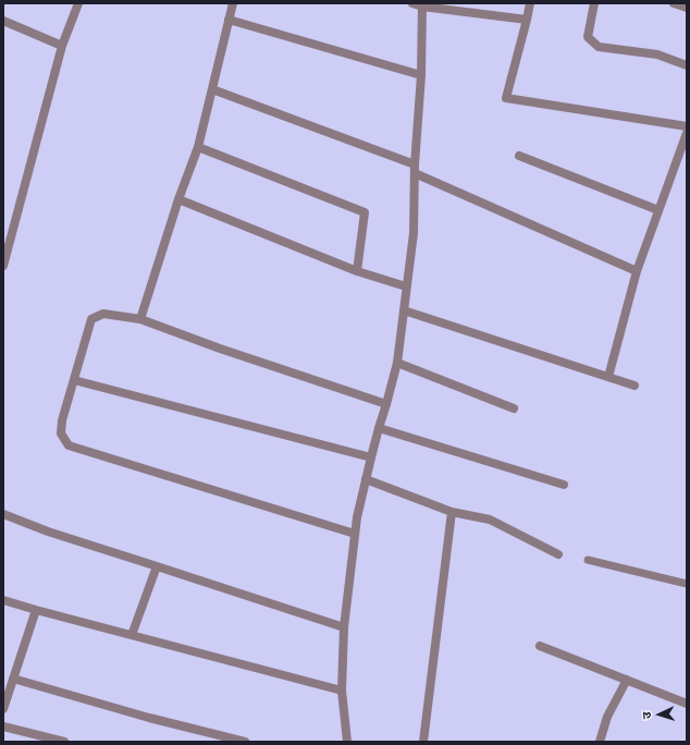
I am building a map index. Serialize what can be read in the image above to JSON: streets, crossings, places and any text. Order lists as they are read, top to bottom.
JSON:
{
  "north": "left"
}
